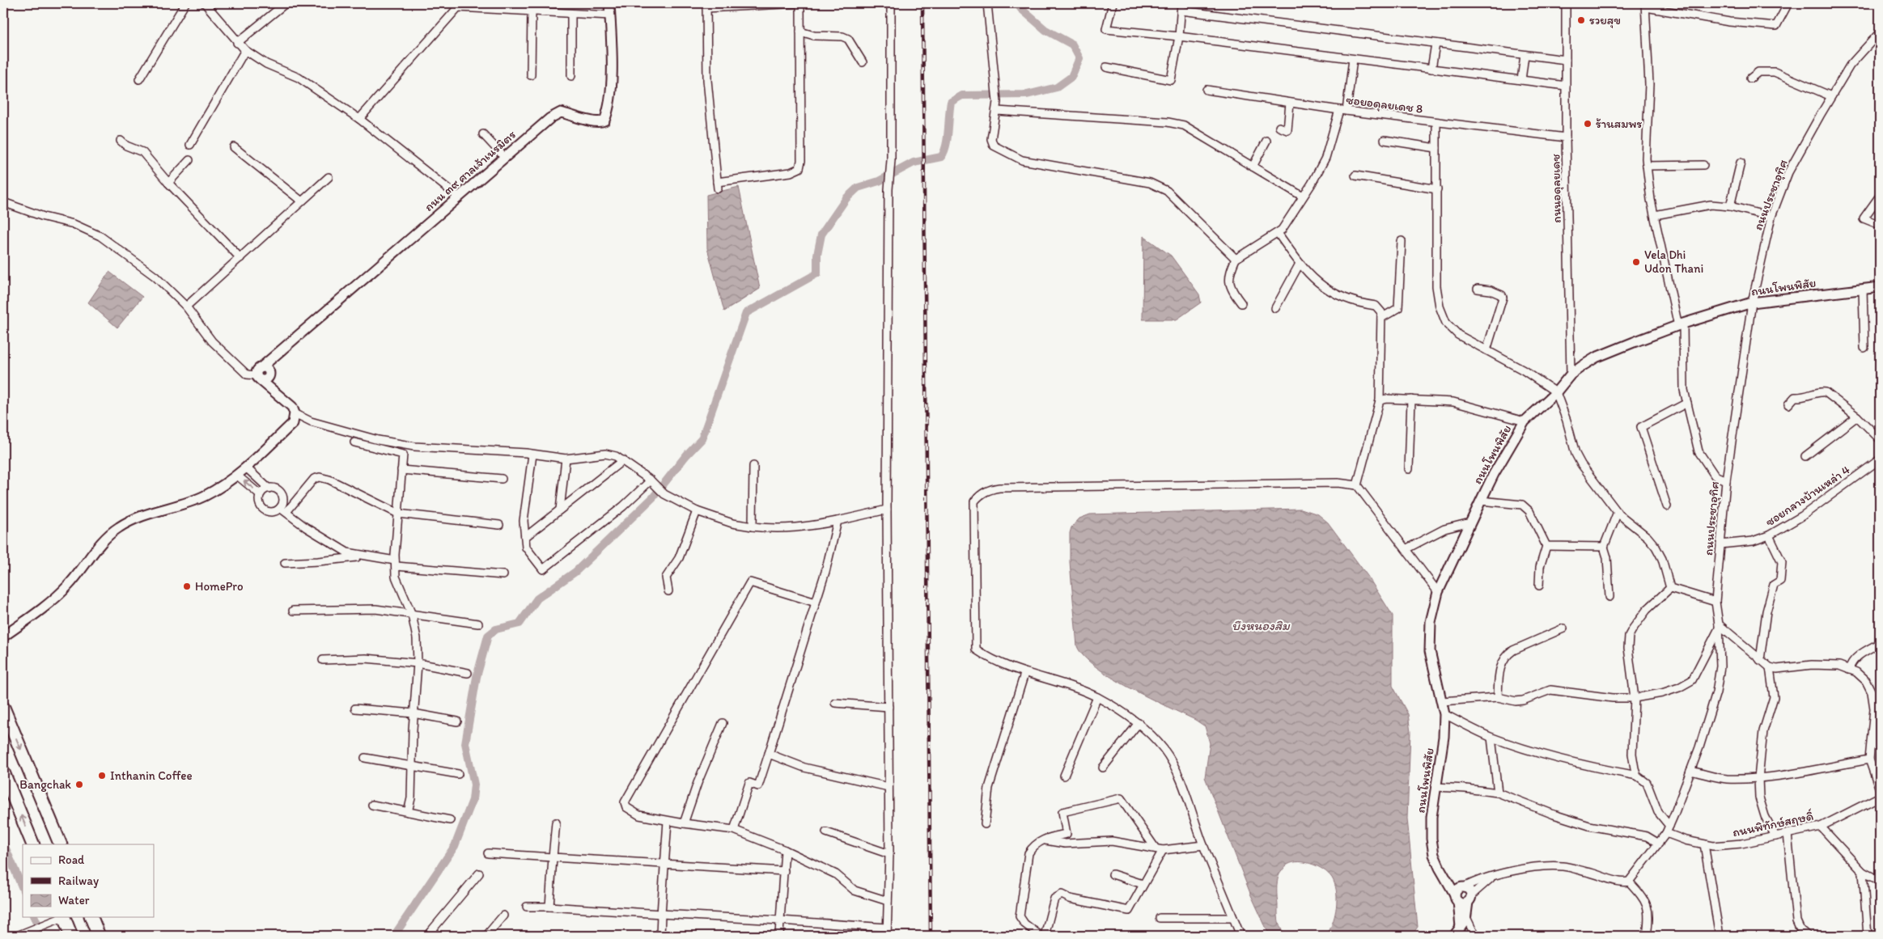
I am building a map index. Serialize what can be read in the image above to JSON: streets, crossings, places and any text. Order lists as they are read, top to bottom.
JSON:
{
  "streets": {
    "main road": ["ถนน ๓๙ ศาลเจ้าเนรมิตร", "ถนนโพนพิสัย"],
    "street": [
      "ซอยอดุลยเดช 8",
      "ถนนอดุลยเดช",
      "ถนนประชาอุทิศ",
      "ซอยกลางบ้านเหล่า 4",
      "ถนนพิทักษ์สฤษดิ์"
    ]
  },
  "crossings": [
    ["ซอยอดุลยเดช 8", "ถนนอดุลยเดช"],
    ["ถนนอดุลยเดช", "ถนนโพนพิสัย"],
    ["ถนนประชาอุทิศ", "ถนนโพนพิสัย"],
    ["ถนนประชาอุทิศ", "ซอยกลางบ้านเหล่า 4"],
    ["ถนนประชาอุทิศ", "ถนนพิทักษ์สฤษดิ์"]
  ],
  "water": ["บึงหนองสิม"],
  "places": [
    "รวยสุข",
    "ร้านสมพร",
    "Vela Dhi Udon Thani",
    "HomePro",
    "Inthanin Coffee",
    "Bangchak"
  ],
  "legend": ["Road", "Railway", "Water"]
}
